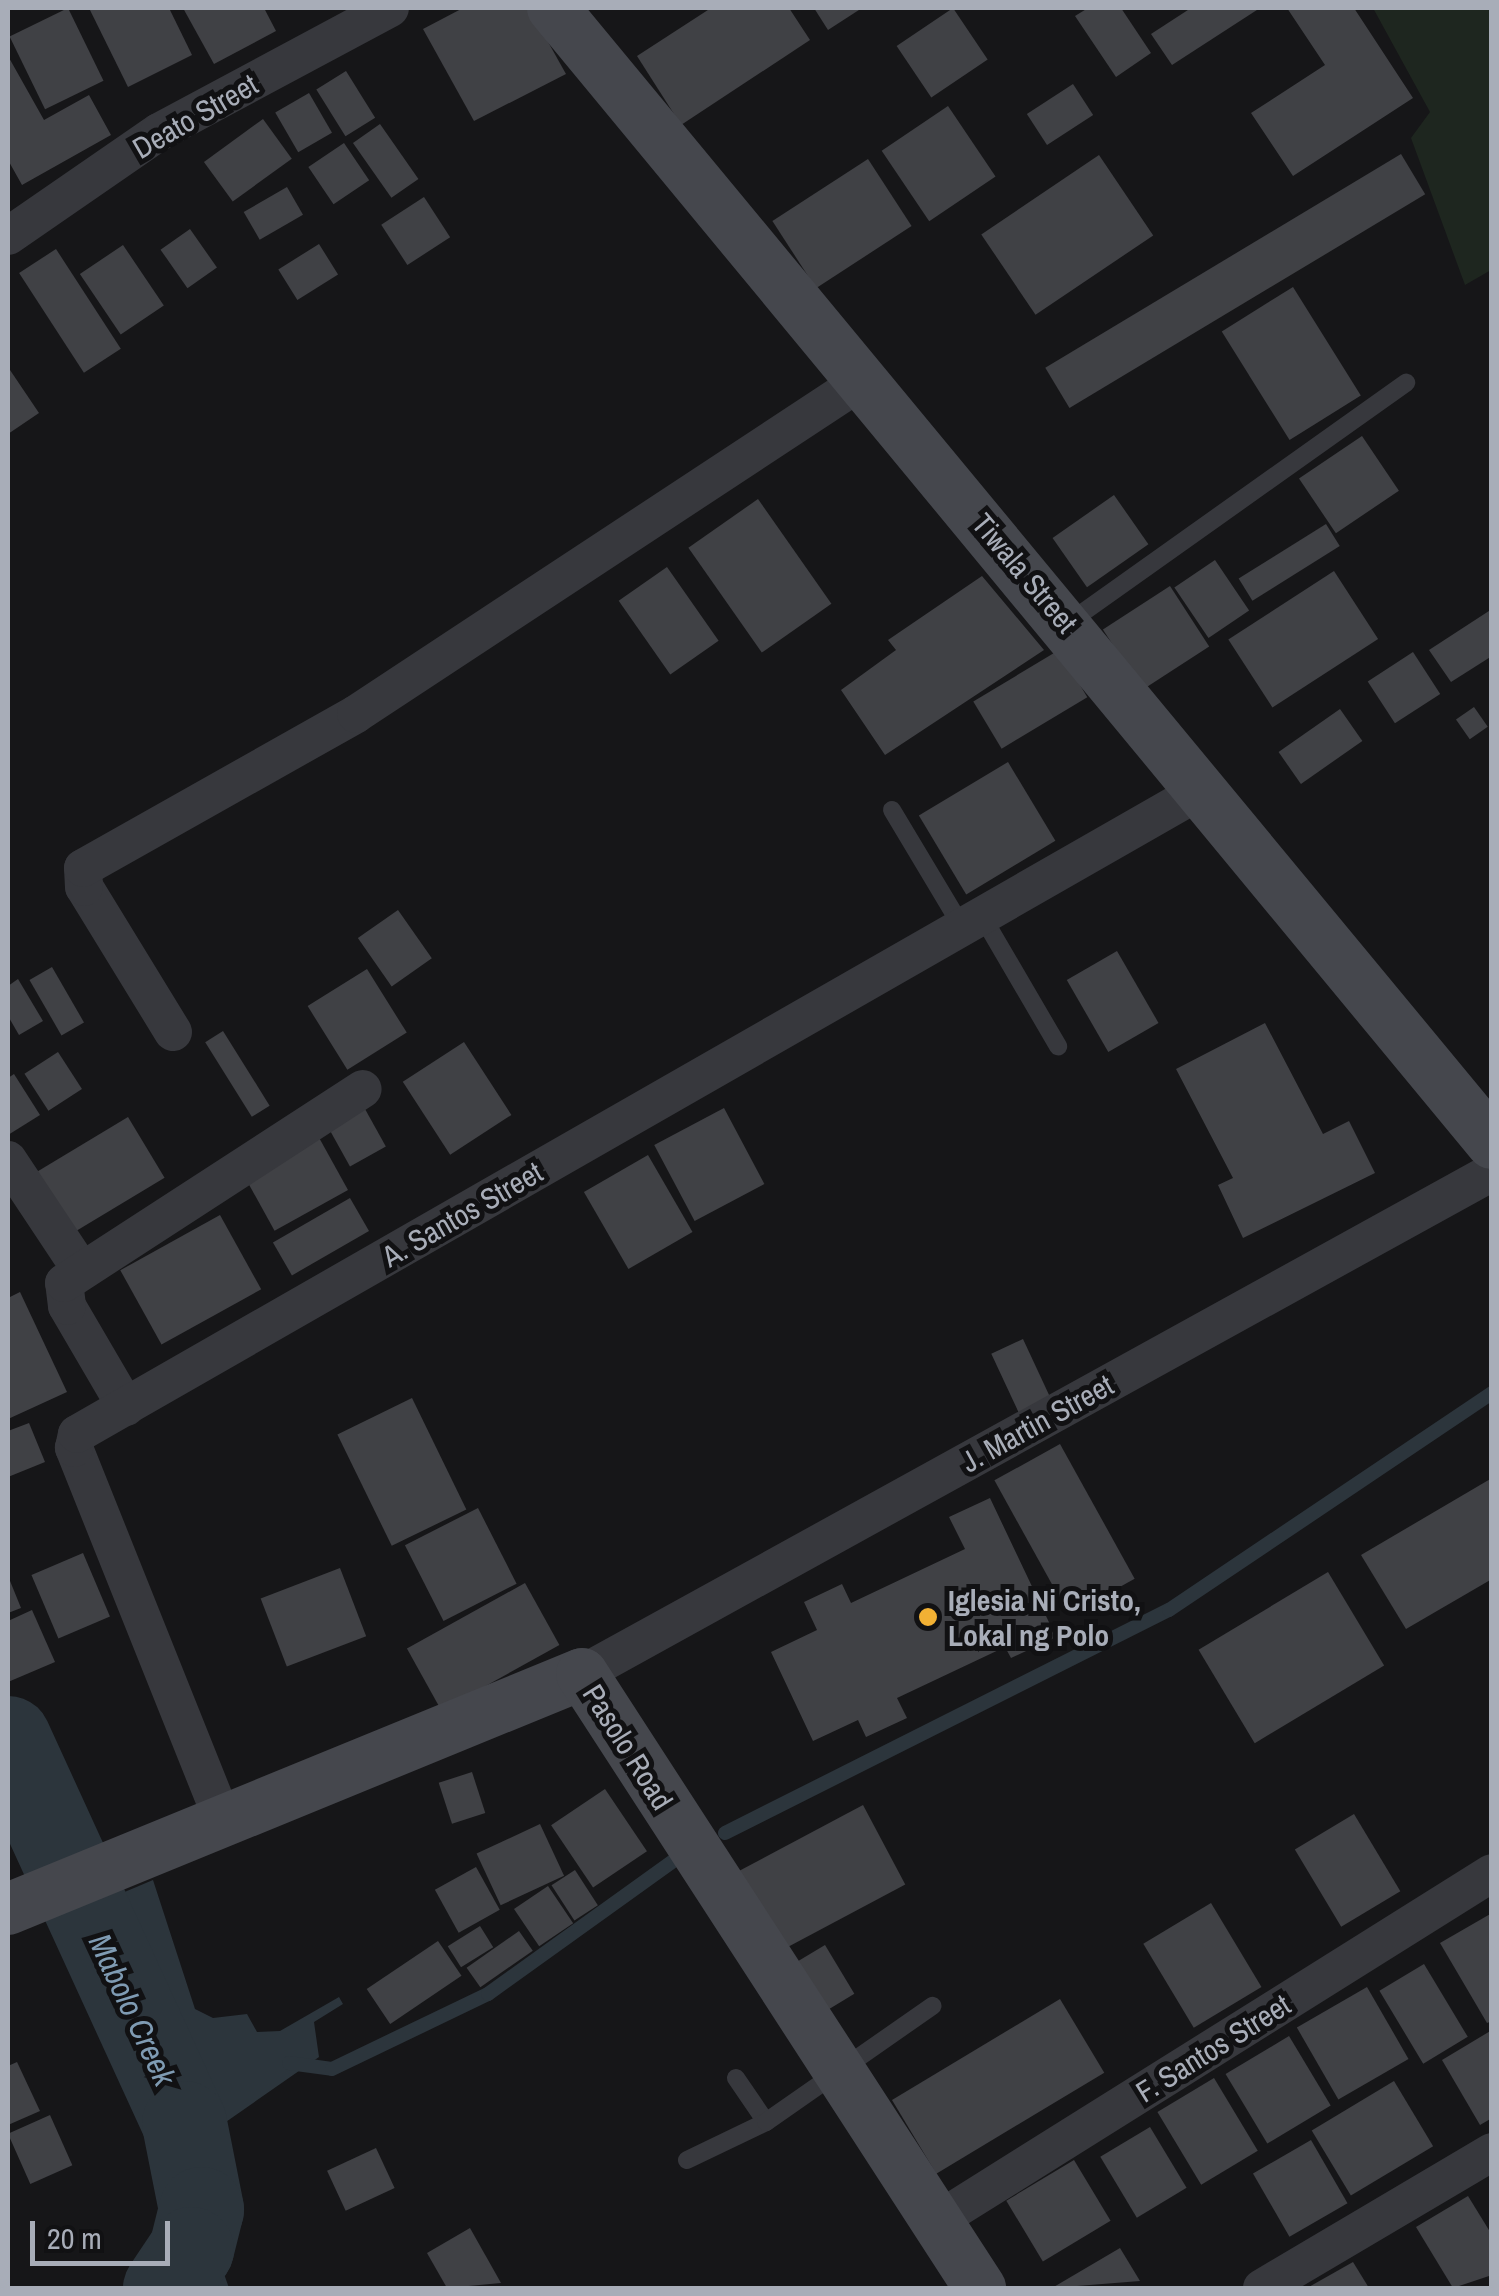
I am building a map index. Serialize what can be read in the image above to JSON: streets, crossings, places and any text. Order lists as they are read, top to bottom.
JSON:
{
  "streets": {
    "street": [
      "Deato Street",
      "Tiwala Street",
      "A. Santos Street",
      "J. Martin Street",
      "Pasolo Road",
      "F. Santos Street"
    ]
  },
  "crossings": [
    ["Tiwala Street", "A. Santos Street"],
    ["A. Santos Street", "Pasolo Road"],
    ["J. Martin Street", "Pasolo Road"],
    ["Pasolo Road", "F. Santos Street"]
  ],
  "water": ["Mabolo Creek"],
  "places": ["Iglesia Ni Cristo, Lokal ng Polo"],
  "scale_bar": "20 m"
}
